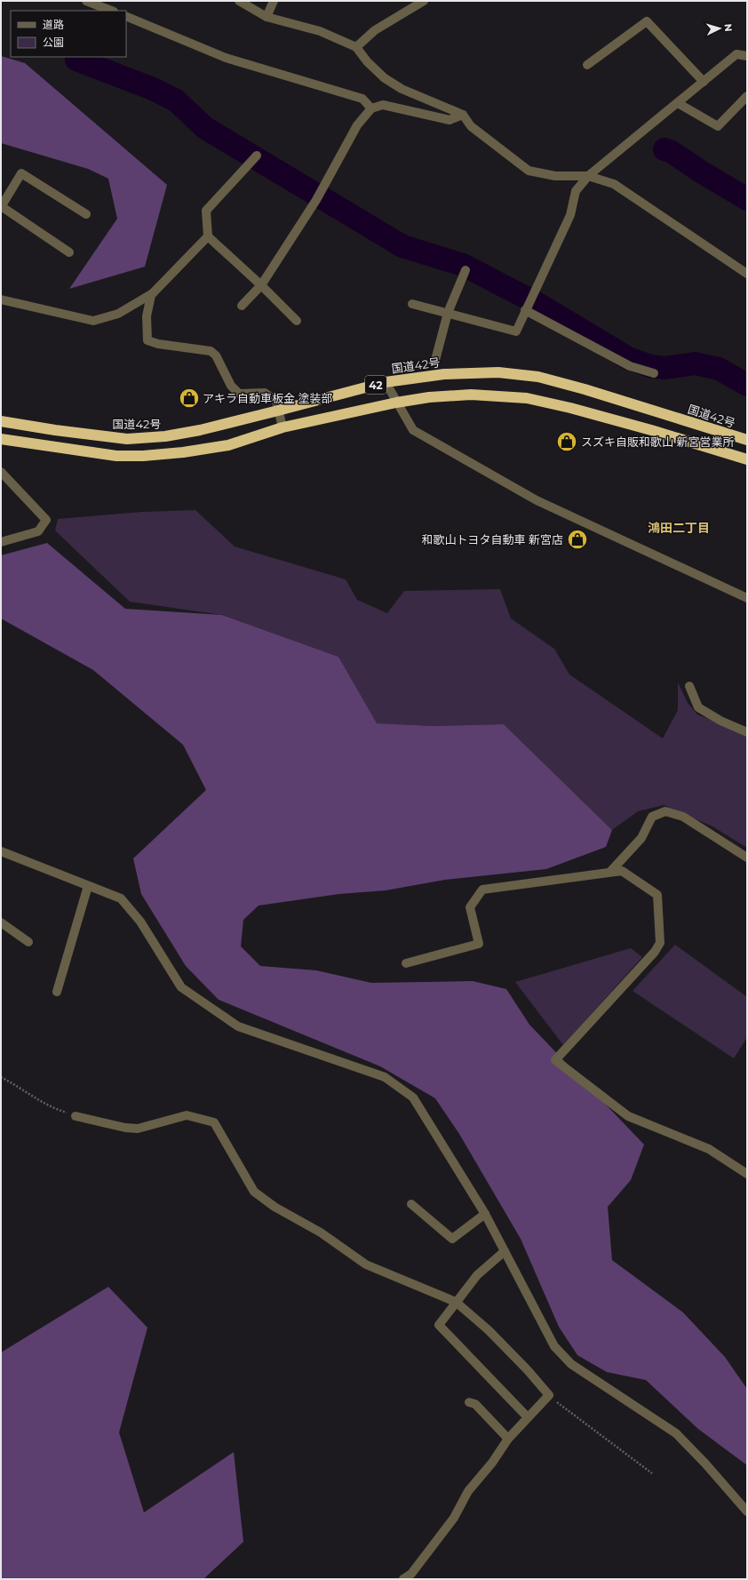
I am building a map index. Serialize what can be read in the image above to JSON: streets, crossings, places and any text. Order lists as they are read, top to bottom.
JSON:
{
  "streets": {
    "highway": ["国道42号", "42"]
  },
  "districts": ["鴻田二丁目"],
  "places": {
    "shop": ["アキラ自動車板金 塗装部", "スズキ自販和歌山 新宮営業所", "和歌山トヨタ自動車 新宮店"]
  },
  "legend": ["道路", "公園"],
  "north": "right"
}
